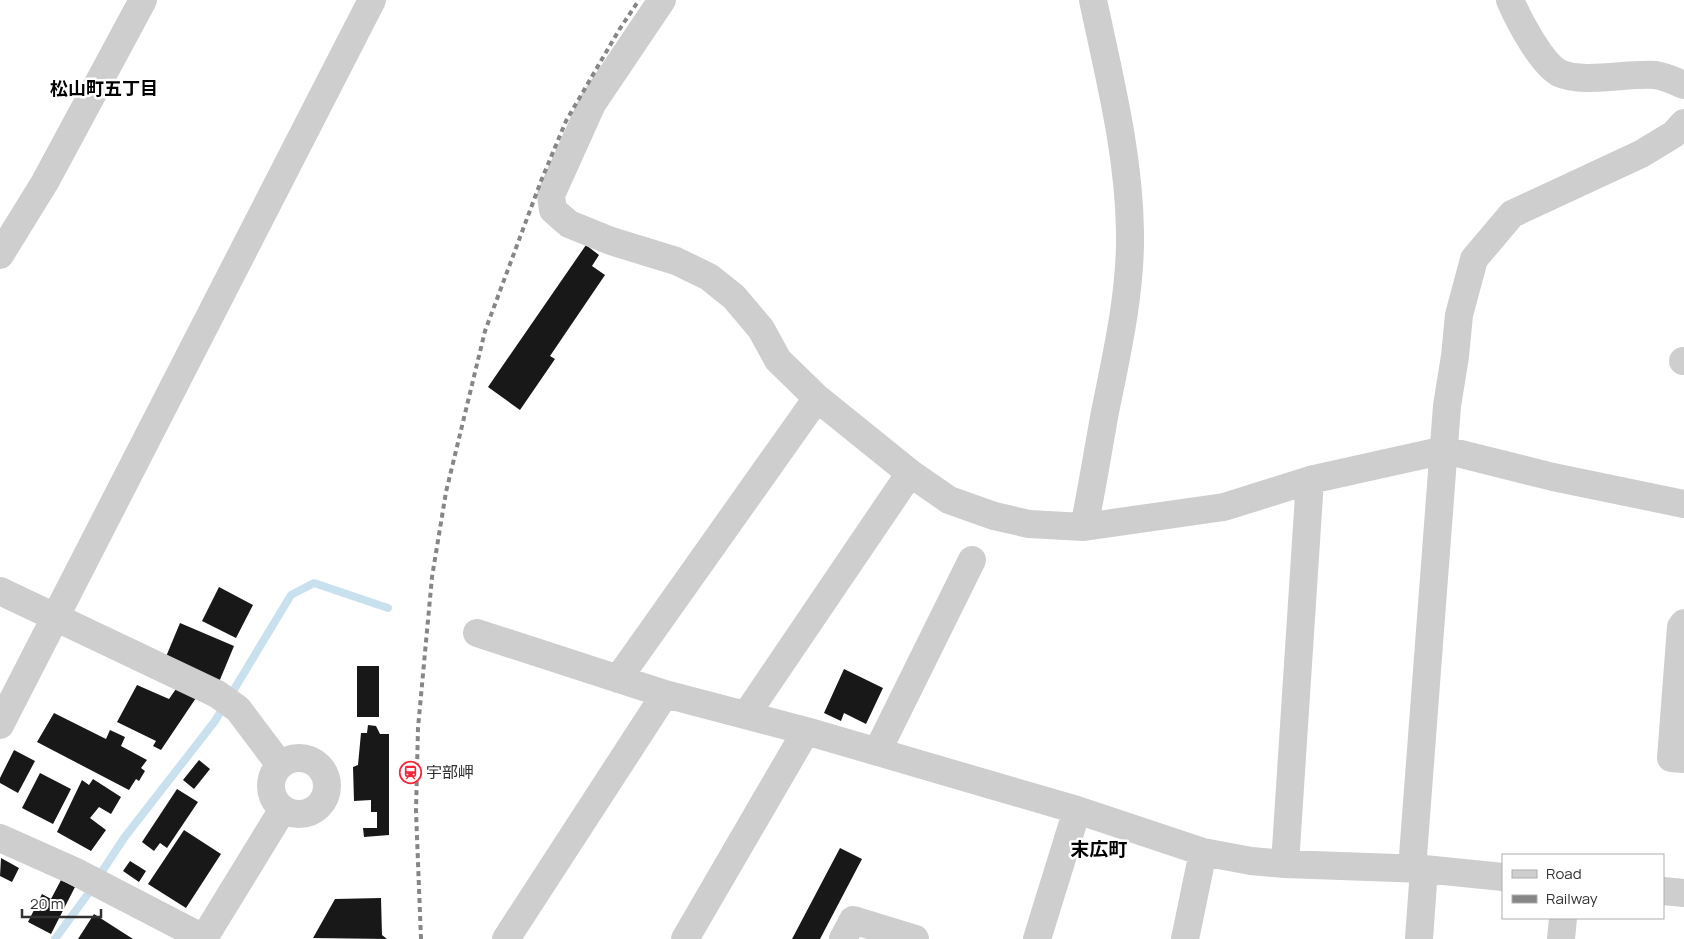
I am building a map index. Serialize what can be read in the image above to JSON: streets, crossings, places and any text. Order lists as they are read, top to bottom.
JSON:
{
  "districts": ["松山町五丁目", "末広町"],
  "places": {
    "station": ["宇部岬"]
  },
  "legend": ["Road", "Railway"],
  "scale_bar": "20 m"
}
